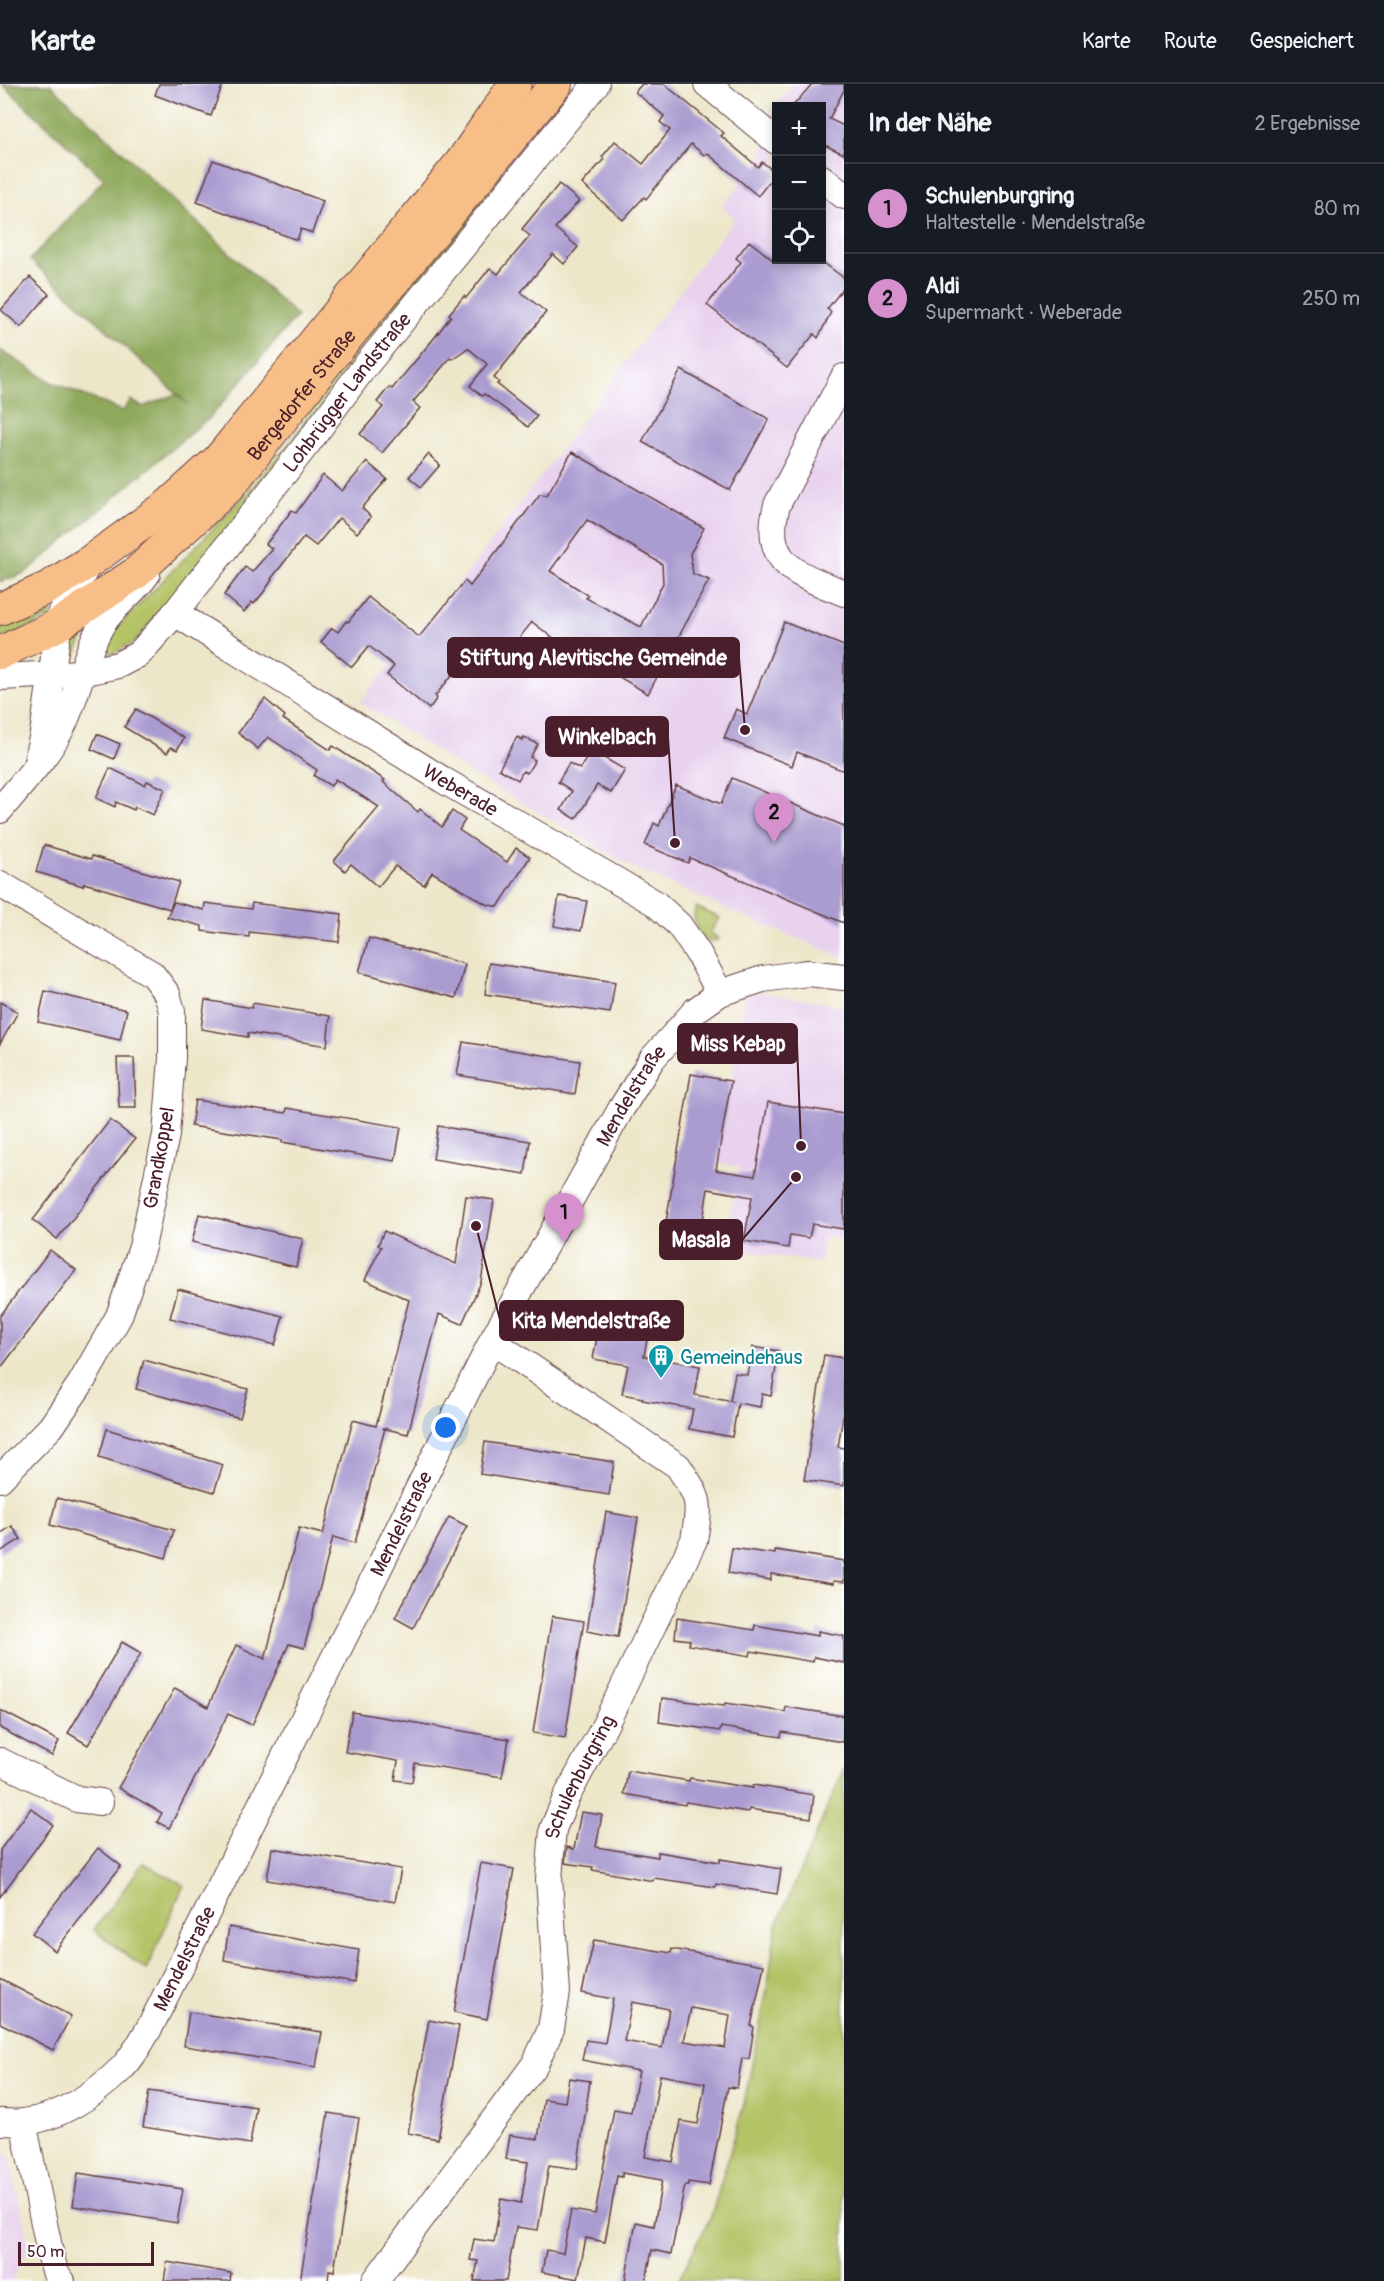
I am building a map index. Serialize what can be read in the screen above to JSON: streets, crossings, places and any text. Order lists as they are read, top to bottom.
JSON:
{
  "streets": {
    "main road": ["Bergedorfer Straße"],
    "street": [
      "Lohbrügger Landstraße",
      "Weberade",
      "Mendelstraße",
      "Grandkoppel",
      "Schulenburgring"
    ]
  },
  "crossings": [
    ["Lohbrügger Landstraße", "Weberade"],
    ["Weberade", "Mendelstraße"],
    ["Mendelstraße", "Schulenburgring"]
  ],
  "places": {
    "other": [
      "Stiftung Alevitische Gemeinde",
      "Winkelbach",
      "Miss Kebap",
      "Masala",
      "Kita Mendelstraße"
    ],
    "building": ["Gemeindehaus"]
  },
  "scale_bar": "50 m",
  "page": {
    "header": "Karte",
    "nav": ["Karte", "Route", "Gespeichert"],
    "heading": ["In der Nähe", "2 Ergebnisse"],
    "map_buttons": ["+", "−"],
    "list": [
      {
        "mark": "1",
        "name": "Schulenburgring",
        "note": "Haltestelle · Mendelstraße",
        "value": "80 m"
      },
      {
        "mark": "2",
        "name": "Aldi",
        "note": "Supermarkt · Weberade",
        "value": "250 m"
      }
    ],
    "pins": ["2", "1"],
    "scale": "50 m"
  }
}
